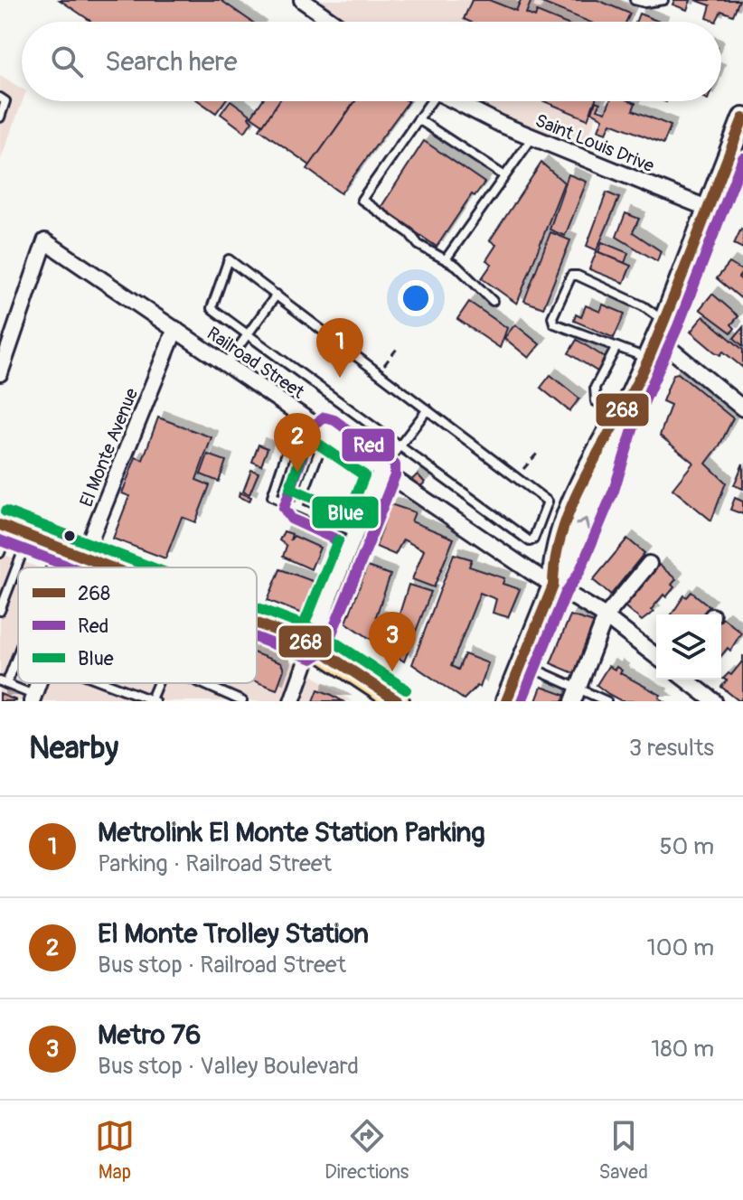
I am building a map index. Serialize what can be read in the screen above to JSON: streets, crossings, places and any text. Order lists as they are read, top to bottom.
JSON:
{
  "streets": {
    "street": ["Saint Louis Drive", "Railroad Street", "El Monte Avenue"]
  },
  "crossings": [
    ["Railroad Street", "El Monte Avenue"]
  ],
  "lines": ["transit line 268", "transit line Red", "transit line Blue"],
  "legend": ["268", "Red", "Blue"],
  "page": {
    "search": "Search here",
    "pins": ["1", "2", "3"],
    "heading": ["Nearby", "3 results"],
    "list": [
      {
        "mark": "1",
        "name": "Metrolink El Monte Station Parking",
        "note": "Parking · Railroad Street",
        "value": "50 m"
      },
      {
        "mark": "2",
        "name": "El Monte Trolley Station",
        "note": "Bus stop · Railroad Street",
        "value": "100 m"
      },
      {
        "mark": "3",
        "name": "Metro 76",
        "note": "Bus stop · Valley Boulevard",
        "value": "180 m"
      }
    ],
    "nav": ["Map", "Directions", "Saved"]
  }
}
